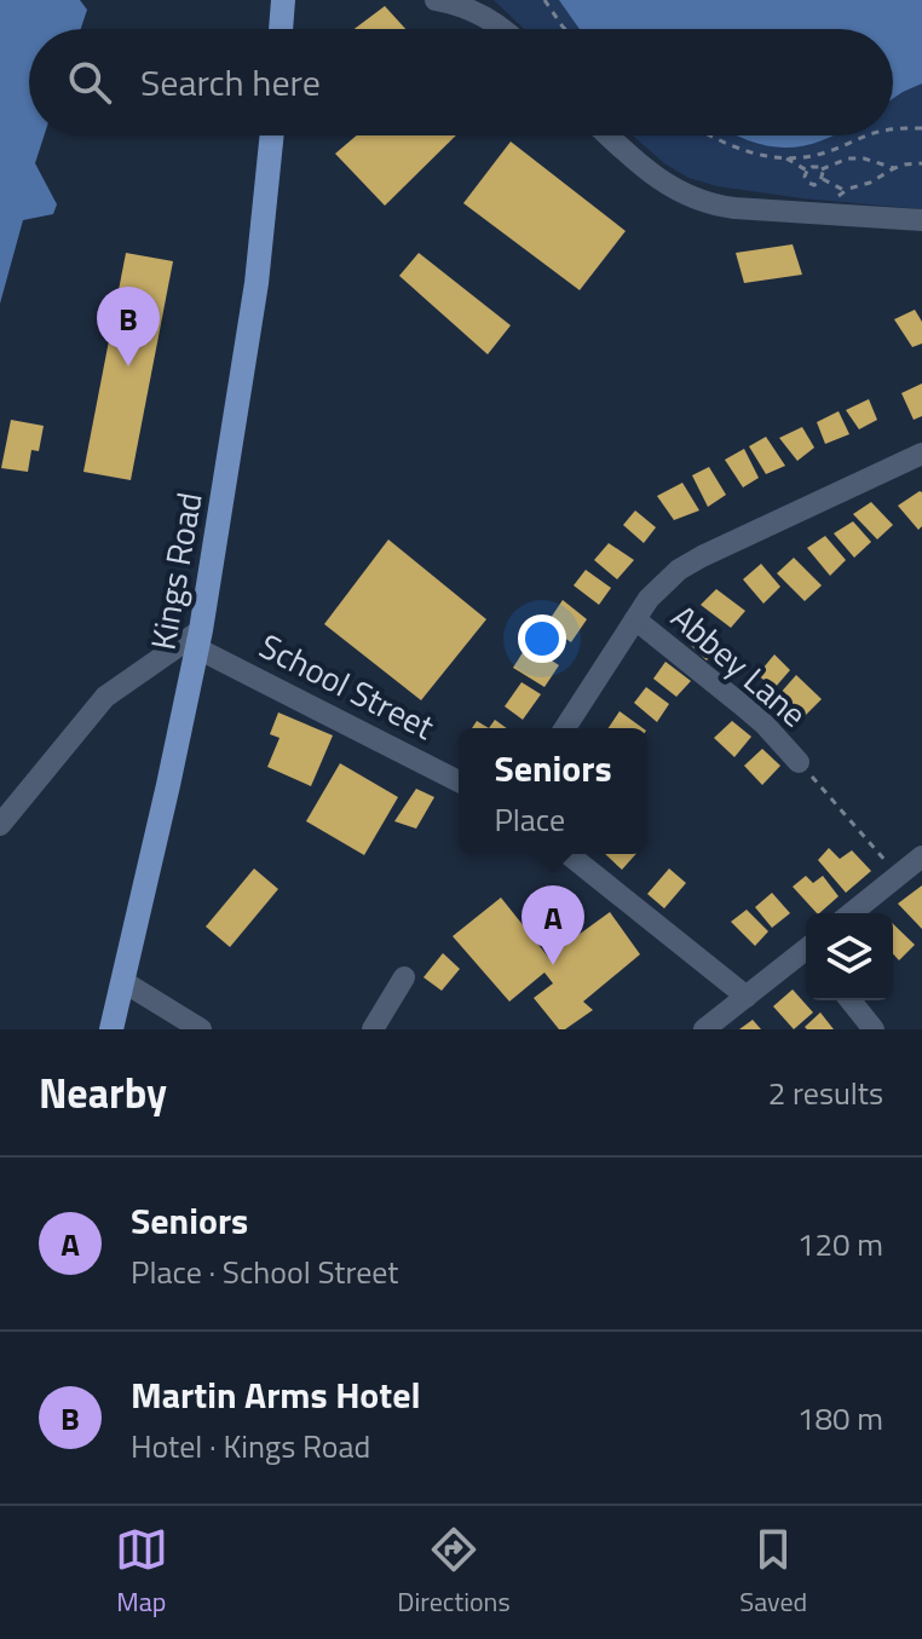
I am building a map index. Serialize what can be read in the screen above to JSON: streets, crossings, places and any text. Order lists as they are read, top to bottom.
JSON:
{
  "streets": {
    "main road": ["Kings Road"],
    "street": ["Abbey Lane", "School Street"]
  },
  "crossings": [
    ["Kings Road", "School Street"]
  ],
  "page": {
    "search": "Search here",
    "pins": ["B", "A"],
    "popup": ["Seniors", "Place"],
    "heading": ["Nearby", "2 results"],
    "list": [
      {
        "mark": "A",
        "name": "Seniors",
        "note": "Place · School Street",
        "value": "120 m"
      },
      {
        "mark": "B",
        "name": "Martin Arms Hotel",
        "note": "Hotel · Kings Road",
        "value": "180 m"
      }
    ],
    "nav": ["Map", "Directions", "Saved"]
  }
}
